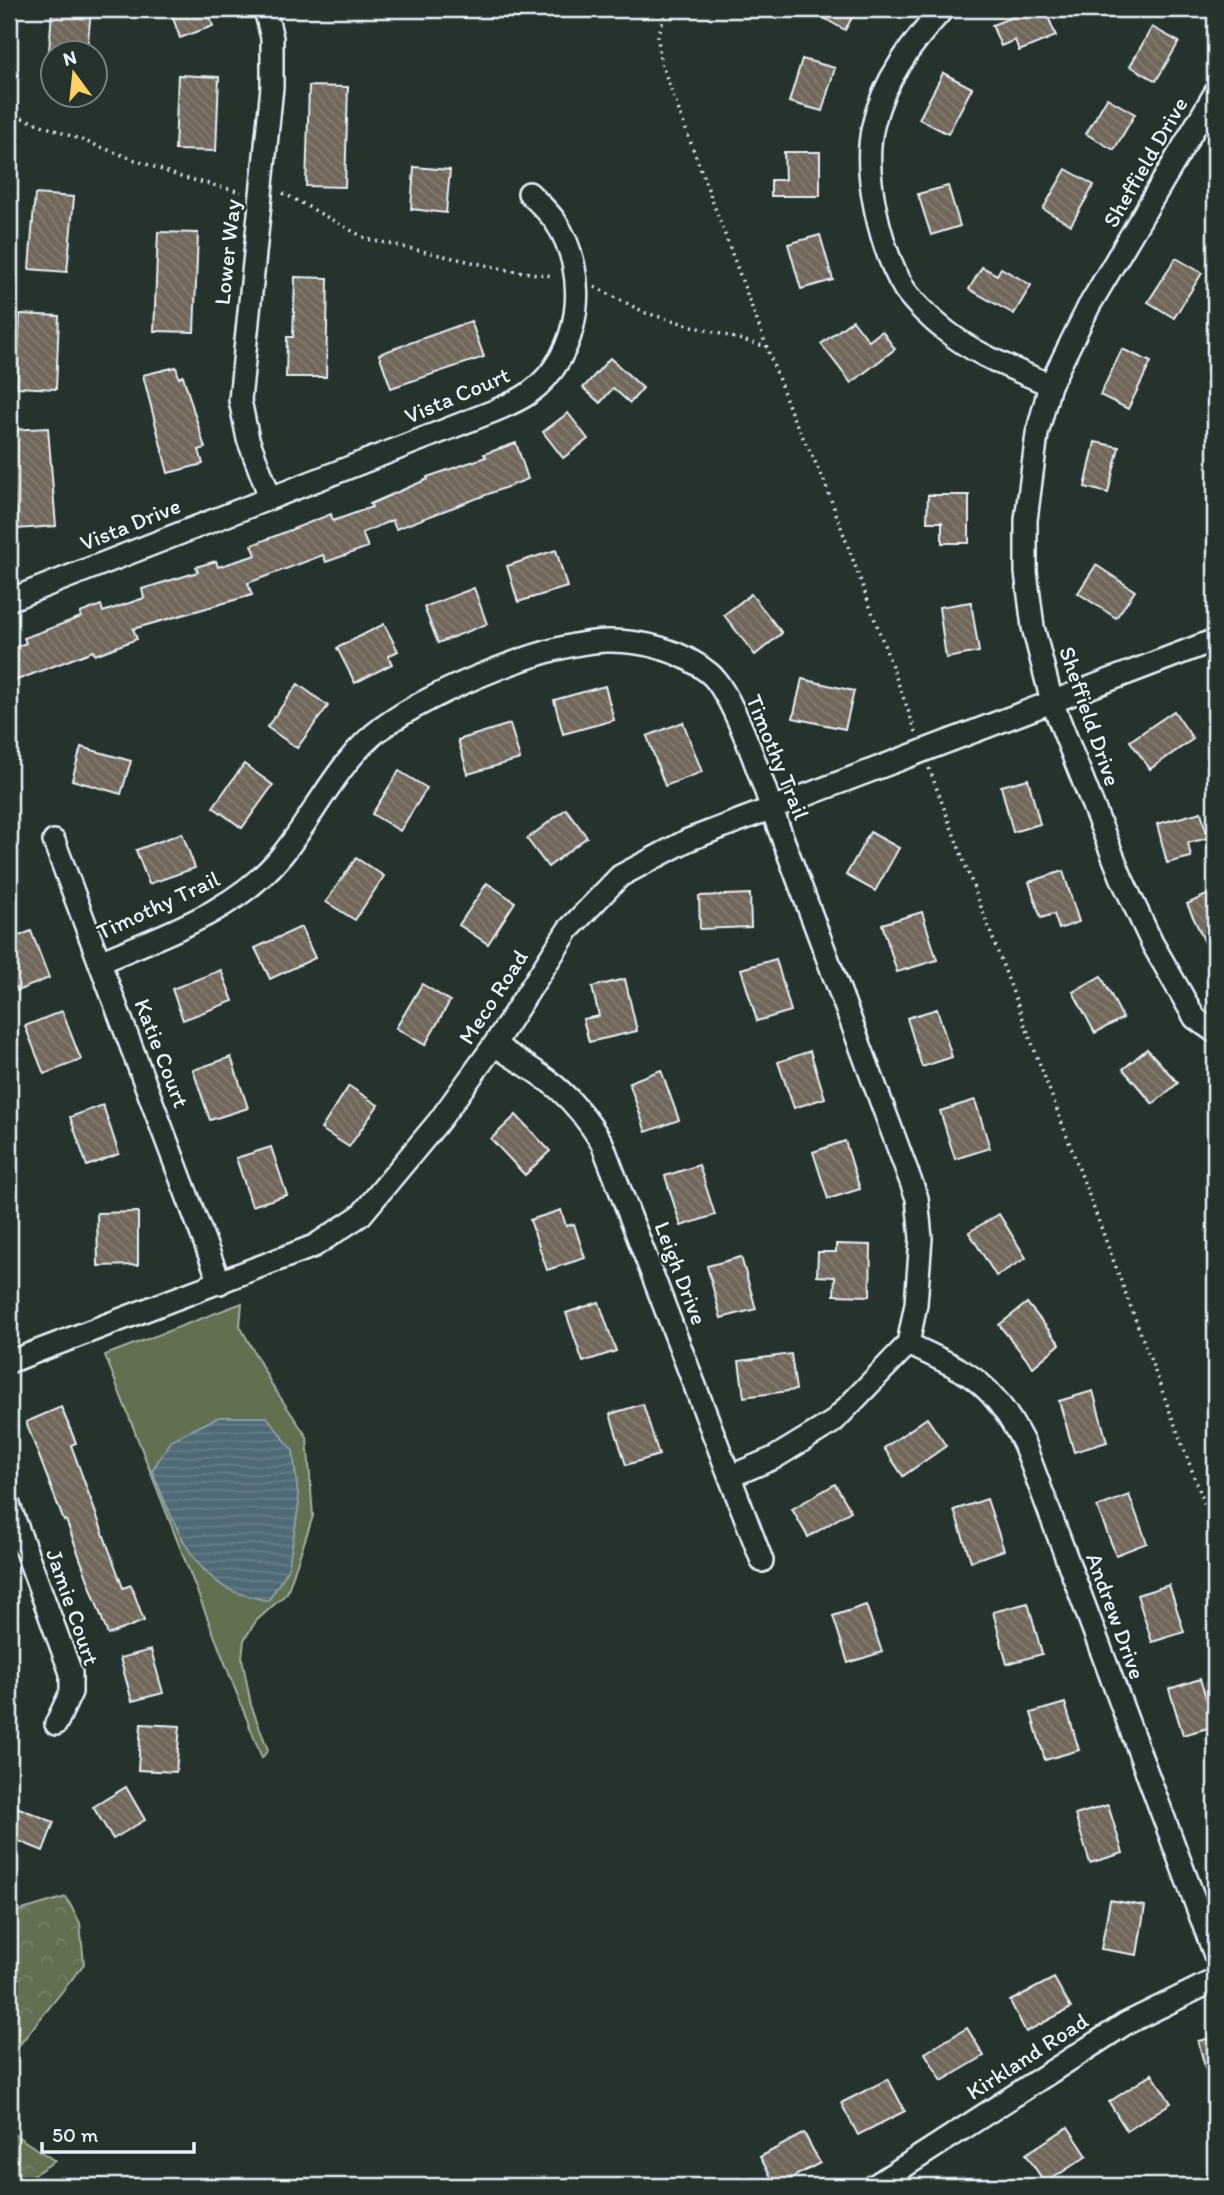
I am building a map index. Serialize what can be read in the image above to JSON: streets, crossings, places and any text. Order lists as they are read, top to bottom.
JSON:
{
  "streets": {
    "street": [
      "Sheffield Drive",
      "Lower Way",
      "Vista Court",
      "Vista Drive",
      "Timothy Trail",
      "Meco Road",
      "Katie Court",
      "Leigh Drive",
      "Jamie Court",
      "Andrew Drive",
      "Kirkland Road"
    ]
  },
  "crossings": [
    ["Sheffield Drive", "Meco Road"],
    ["Lower Way", "Vista Court"],
    ["Lower Way", "Vista Drive"],
    ["Vista Court", "Vista Drive"],
    ["Timothy Trail", "Meco Road"],
    ["Timothy Trail", "Katie Court"],
    ["Timothy Trail", "Andrew Drive"],
    ["Meco Road", "Katie Court"],
    ["Meco Road", "Leigh Drive"]
  ],
  "scale_bar": "50 m",
  "north": "top"
}
